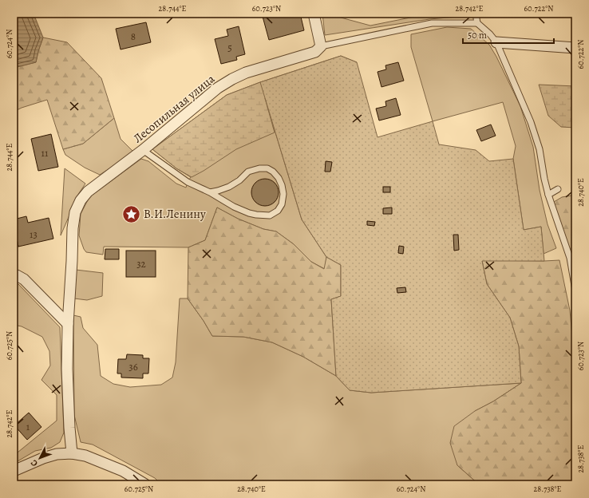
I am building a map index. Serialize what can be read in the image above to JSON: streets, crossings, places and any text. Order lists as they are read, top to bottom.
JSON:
{
  "streets": {
    "street": ["Лесопильная улица"]
  },
  "places": {
    "place": ["В.И.Ленину"]
  },
  "house_numbers": [
    "8",
    "5",
    "11",
    "13",
    "32",
    "36",
    "1"
  ],
  "scale_bar": "50 m",
  "north": "bottom left",
  "coordinates": [
    "28.744°E",
    "60.723°N",
    "28.742°E",
    "60.722°N",
    "60.724°N",
    "28.740°E",
    "60.725°N",
    "28.738°E"
  ]
}
